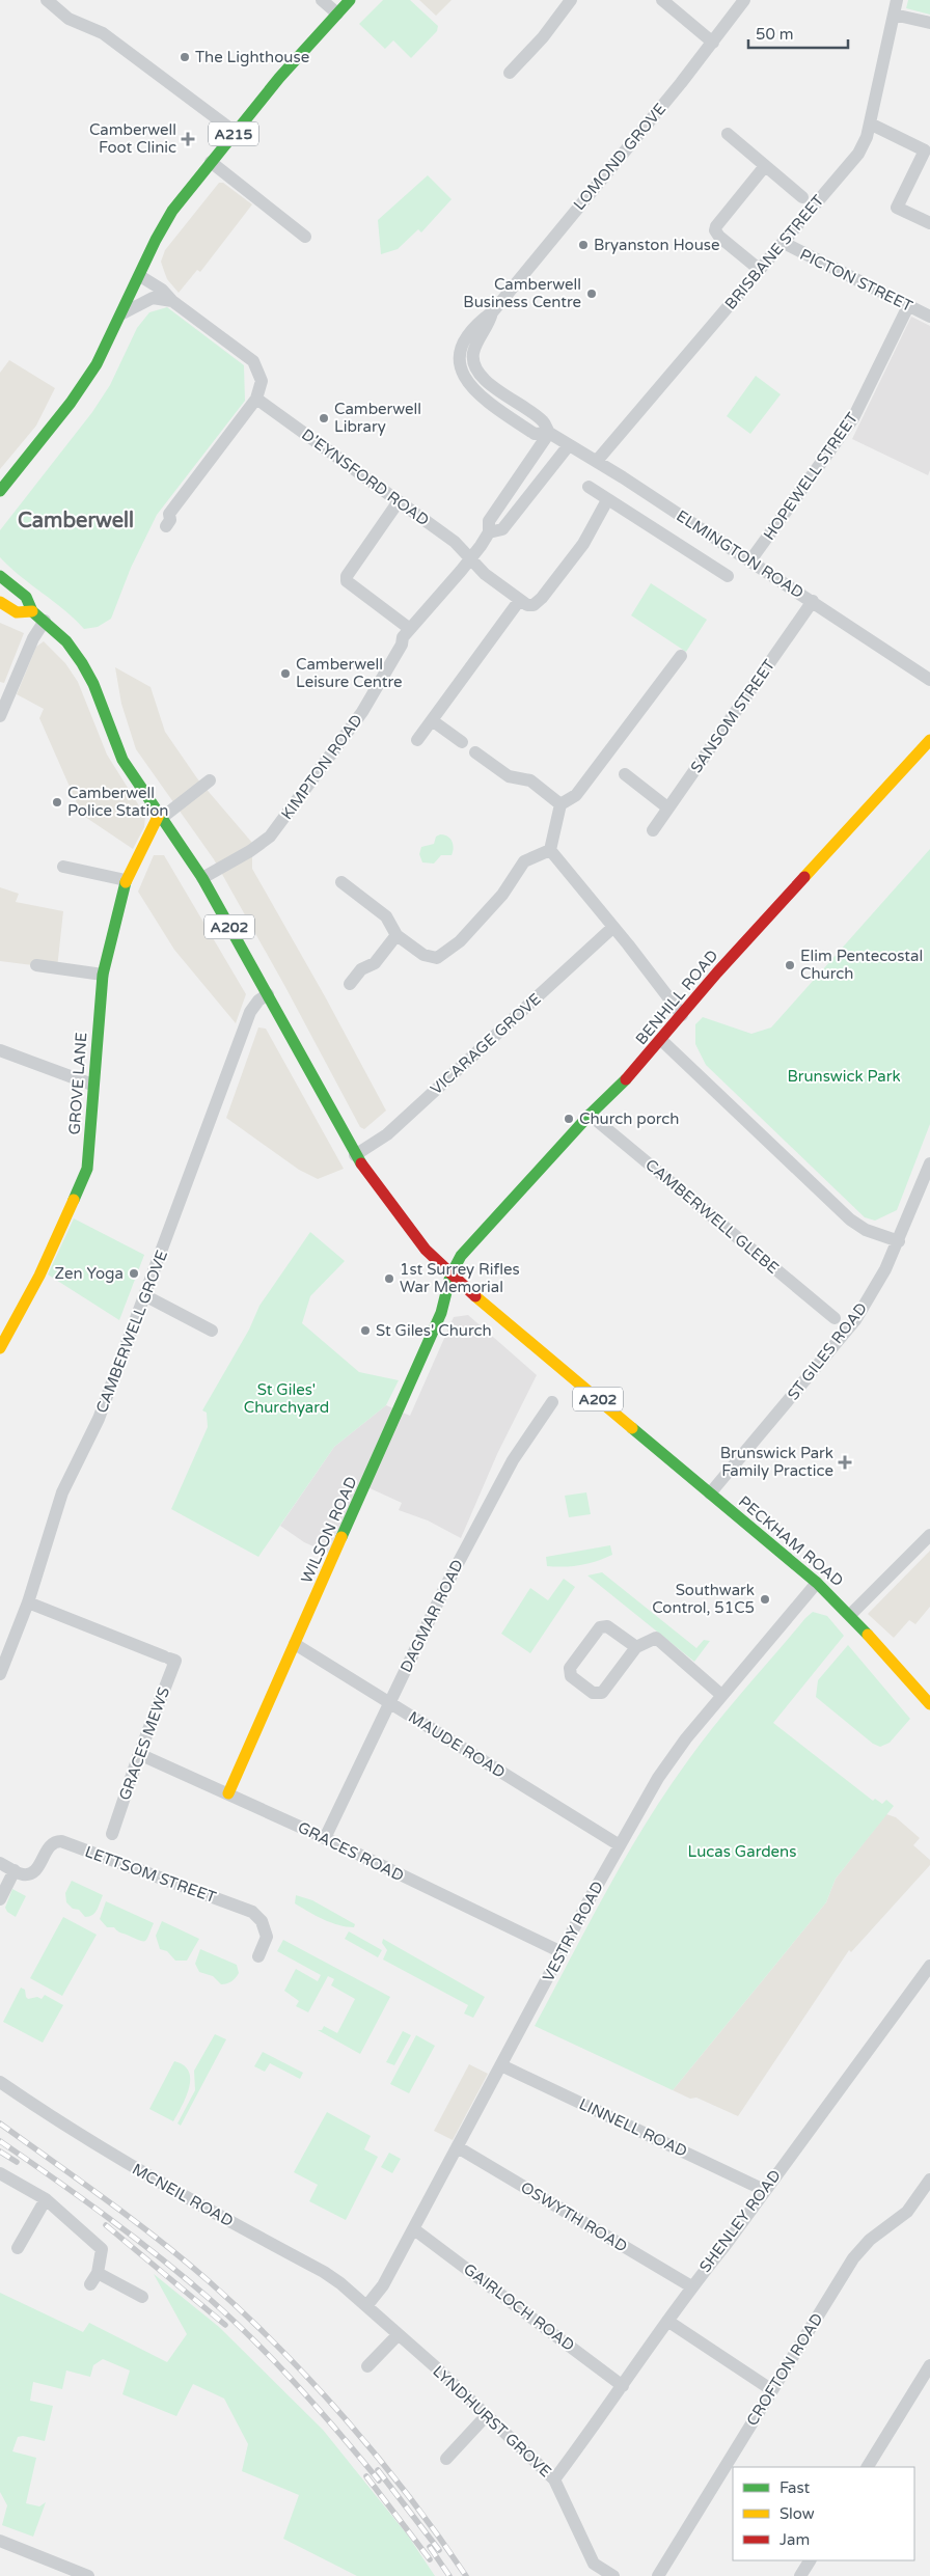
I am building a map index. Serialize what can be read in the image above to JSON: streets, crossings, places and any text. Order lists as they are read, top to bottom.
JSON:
{
  "streets": {
    "main road": [
      "A215",
      "A202",
      "BENHILL ROAD",
      "GROVE LANE",
      "WILSON ROAD",
      "PECKHAM ROAD"
    ],
    "street": [
      "LOMOND GROVE",
      "BRISBANE STREET",
      "PICTON STREET",
      "HOPEWELL STREET",
      "D'EYNSFORD ROAD",
      "ELMINGTON ROAD",
      "SANSOM STREET",
      "KIMPTON ROAD",
      "VICARAGE GROVE",
      "CAMBERWELL GLEBE",
      "CAMBERWELL GROVE",
      "ST GILES ROAD",
      "DAGMAR ROAD",
      "GRACES MEWS",
      "MAUDE ROAD",
      "GRACES ROAD",
      "LETTSOM STREET",
      "VESTRY ROAD",
      "LINNELL ROAD",
      "MCNEIL ROAD",
      "OSWYTH ROAD",
      "SHENLEY ROAD",
      "GAIRLOCH ROAD",
      "CROFTON ROAD",
      "LYNDHURST GROVE"
    ]
  },
  "crossings": [
    ["LOMOND GROVE", "ELMINGTON ROAD"],
    ["BRISBANE STREET", "PICTON STREET"],
    ["BRISBANE STREET", "ELMINGTON ROAD"],
    ["PICTON STREET", "HOPEWELL STREET"],
    ["HOPEWELL STREET", "ELMINGTON ROAD"],
    ["D'EYNSFORD ROAD", "KIMPTON ROAD"],
    ["ELMINGTON ROAD", "SANSOM STREET"],
    ["ELMINGTON ROAD", "KIMPTON ROAD"],
    ["KIMPTON ROAD", "A202"],
    ["A202", "BENHILL ROAD"],
    ["A202", "VICARAGE GROVE"],
    ["A202", "GROVE LANE"],
    ["A202", "CAMBERWELL GROVE"],
    ["A202", "WILSON ROAD"],
    ["A202", "PECKHAM ROAD"],
    ["BENHILL ROAD", "CAMBERWELL GLEBE"],
    ["BENHILL ROAD", "WILSON ROAD"],
    ["BENHILL ROAD", "PECKHAM ROAD"],
    ["CAMBERWELL GROVE", "GRACES MEWS"],
    ["ST GILES ROAD", "PECKHAM ROAD"],
    ["WILSON ROAD", "PECKHAM ROAD"],
    ["WILSON ROAD", "MAUDE ROAD"],
    ["WILSON ROAD", "GRACES ROAD"],
    ["PECKHAM ROAD", "VESTRY ROAD"],
    ["DAGMAR ROAD", "MAUDE ROAD"],
    ["DAGMAR ROAD", "GRACES ROAD"],
    ["GRACES MEWS", "GRACES ROAD"],
    ["MAUDE ROAD", "VESTRY ROAD"],
    ["GRACES ROAD", "VESTRY ROAD"],
    ["VESTRY ROAD", "LINNELL ROAD"],
    ["VESTRY ROAD", "MCNEIL ROAD"],
    ["VESTRY ROAD", "OSWYTH ROAD"],
    ["VESTRY ROAD", "GAIRLOCH ROAD"],
    ["VESTRY ROAD", "LYNDHURST GROVE"],
    ["LINNELL ROAD", "SHENLEY ROAD"],
    ["MCNEIL ROAD", "LYNDHURST GROVE"],
    ["OSWYTH ROAD", "SHENLEY ROAD"],
    ["SHENLEY ROAD", "GAIRLOCH ROAD"],
    ["SHENLEY ROAD", "LYNDHURST GROVE"]
  ],
  "districts": ["Camberwell"],
  "parks": ["Brunswick Park", "St Giles' Churchyard", "Lucas Gardens"],
  "places": {
    "other": [
      "The Lighthouse",
      "Bryanston House",
      "Camberwell Business Centre",
      "Camberwell Library",
      "Camberwell Leisure Centre",
      "Camberwell Police Station",
      "Elim Pentecostal Church",
      "Church porch",
      "Zen Yoga",
      "1st Surrey Rifles War Memorial",
      "St Giles' Church",
      "Southwark Control, 51C5"
    ],
    "health": ["Camberwell Foot Clinic", "Brunswick Park Family Practice"]
  },
  "legend": ["Fast", "Slow", "Jam"],
  "scale_bar": "50 m"
}
